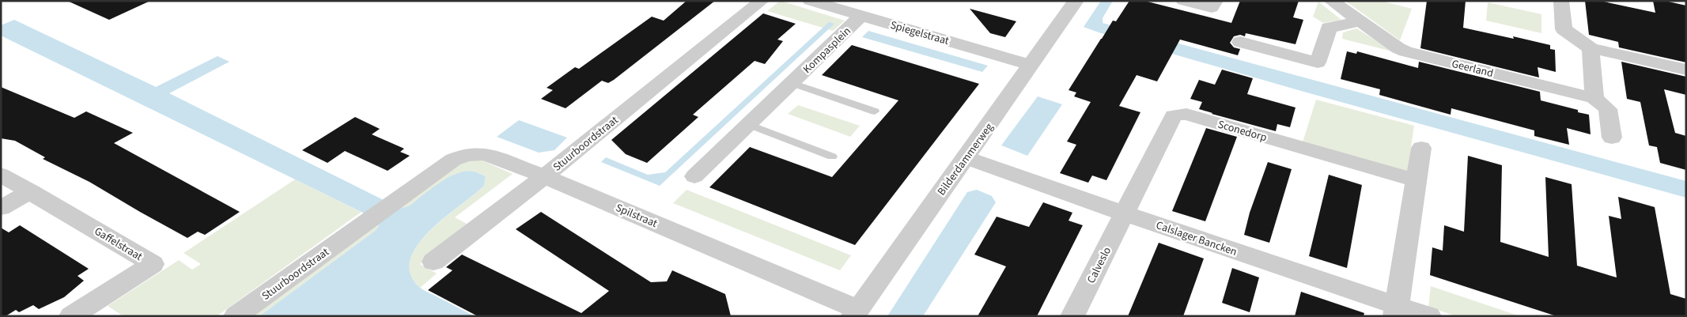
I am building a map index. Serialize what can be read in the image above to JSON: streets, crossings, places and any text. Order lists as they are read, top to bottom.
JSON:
{
  "streets": {
    "street": [
      "Spiegelstraat",
      "Kompasplein",
      "Geerland",
      "Sconedorp",
      "Stuurboordstraat",
      "Bilderdammerweg",
      "Spilstraat",
      "Calslager Bancken",
      "Gaffelstraat",
      "Calveslo"
    ]
  },
  "crossings": [
    ["Spiegelstraat", "Kompasplein"],
    ["Spiegelstraat", "Bilderdammerweg"],
    ["Sconedorp", "Calslager Bancken"],
    ["Sconedorp", "Calveslo"],
    ["Stuurboordstraat", "Spilstraat"],
    ["Bilderdammerweg", "Spilstraat"],
    ["Bilderdammerweg", "Calslager Bancken"],
    ["Calslager Bancken", "Calveslo"]
  ]
}
